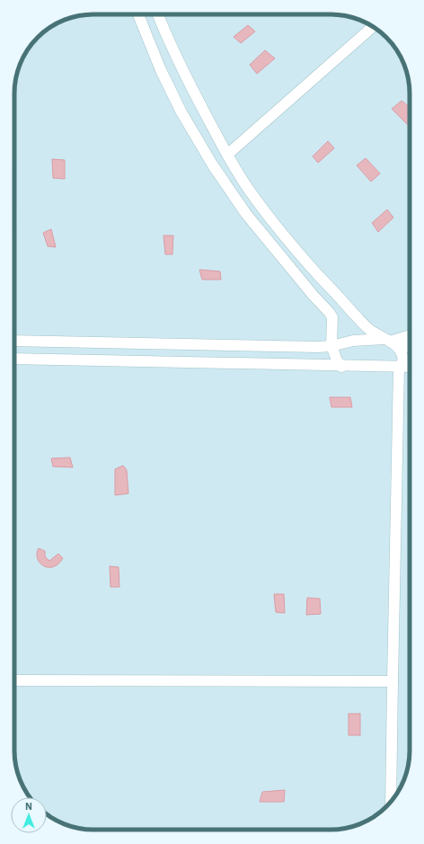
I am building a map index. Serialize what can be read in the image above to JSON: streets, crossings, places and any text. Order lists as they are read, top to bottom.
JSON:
{
  "north": "top"
}
